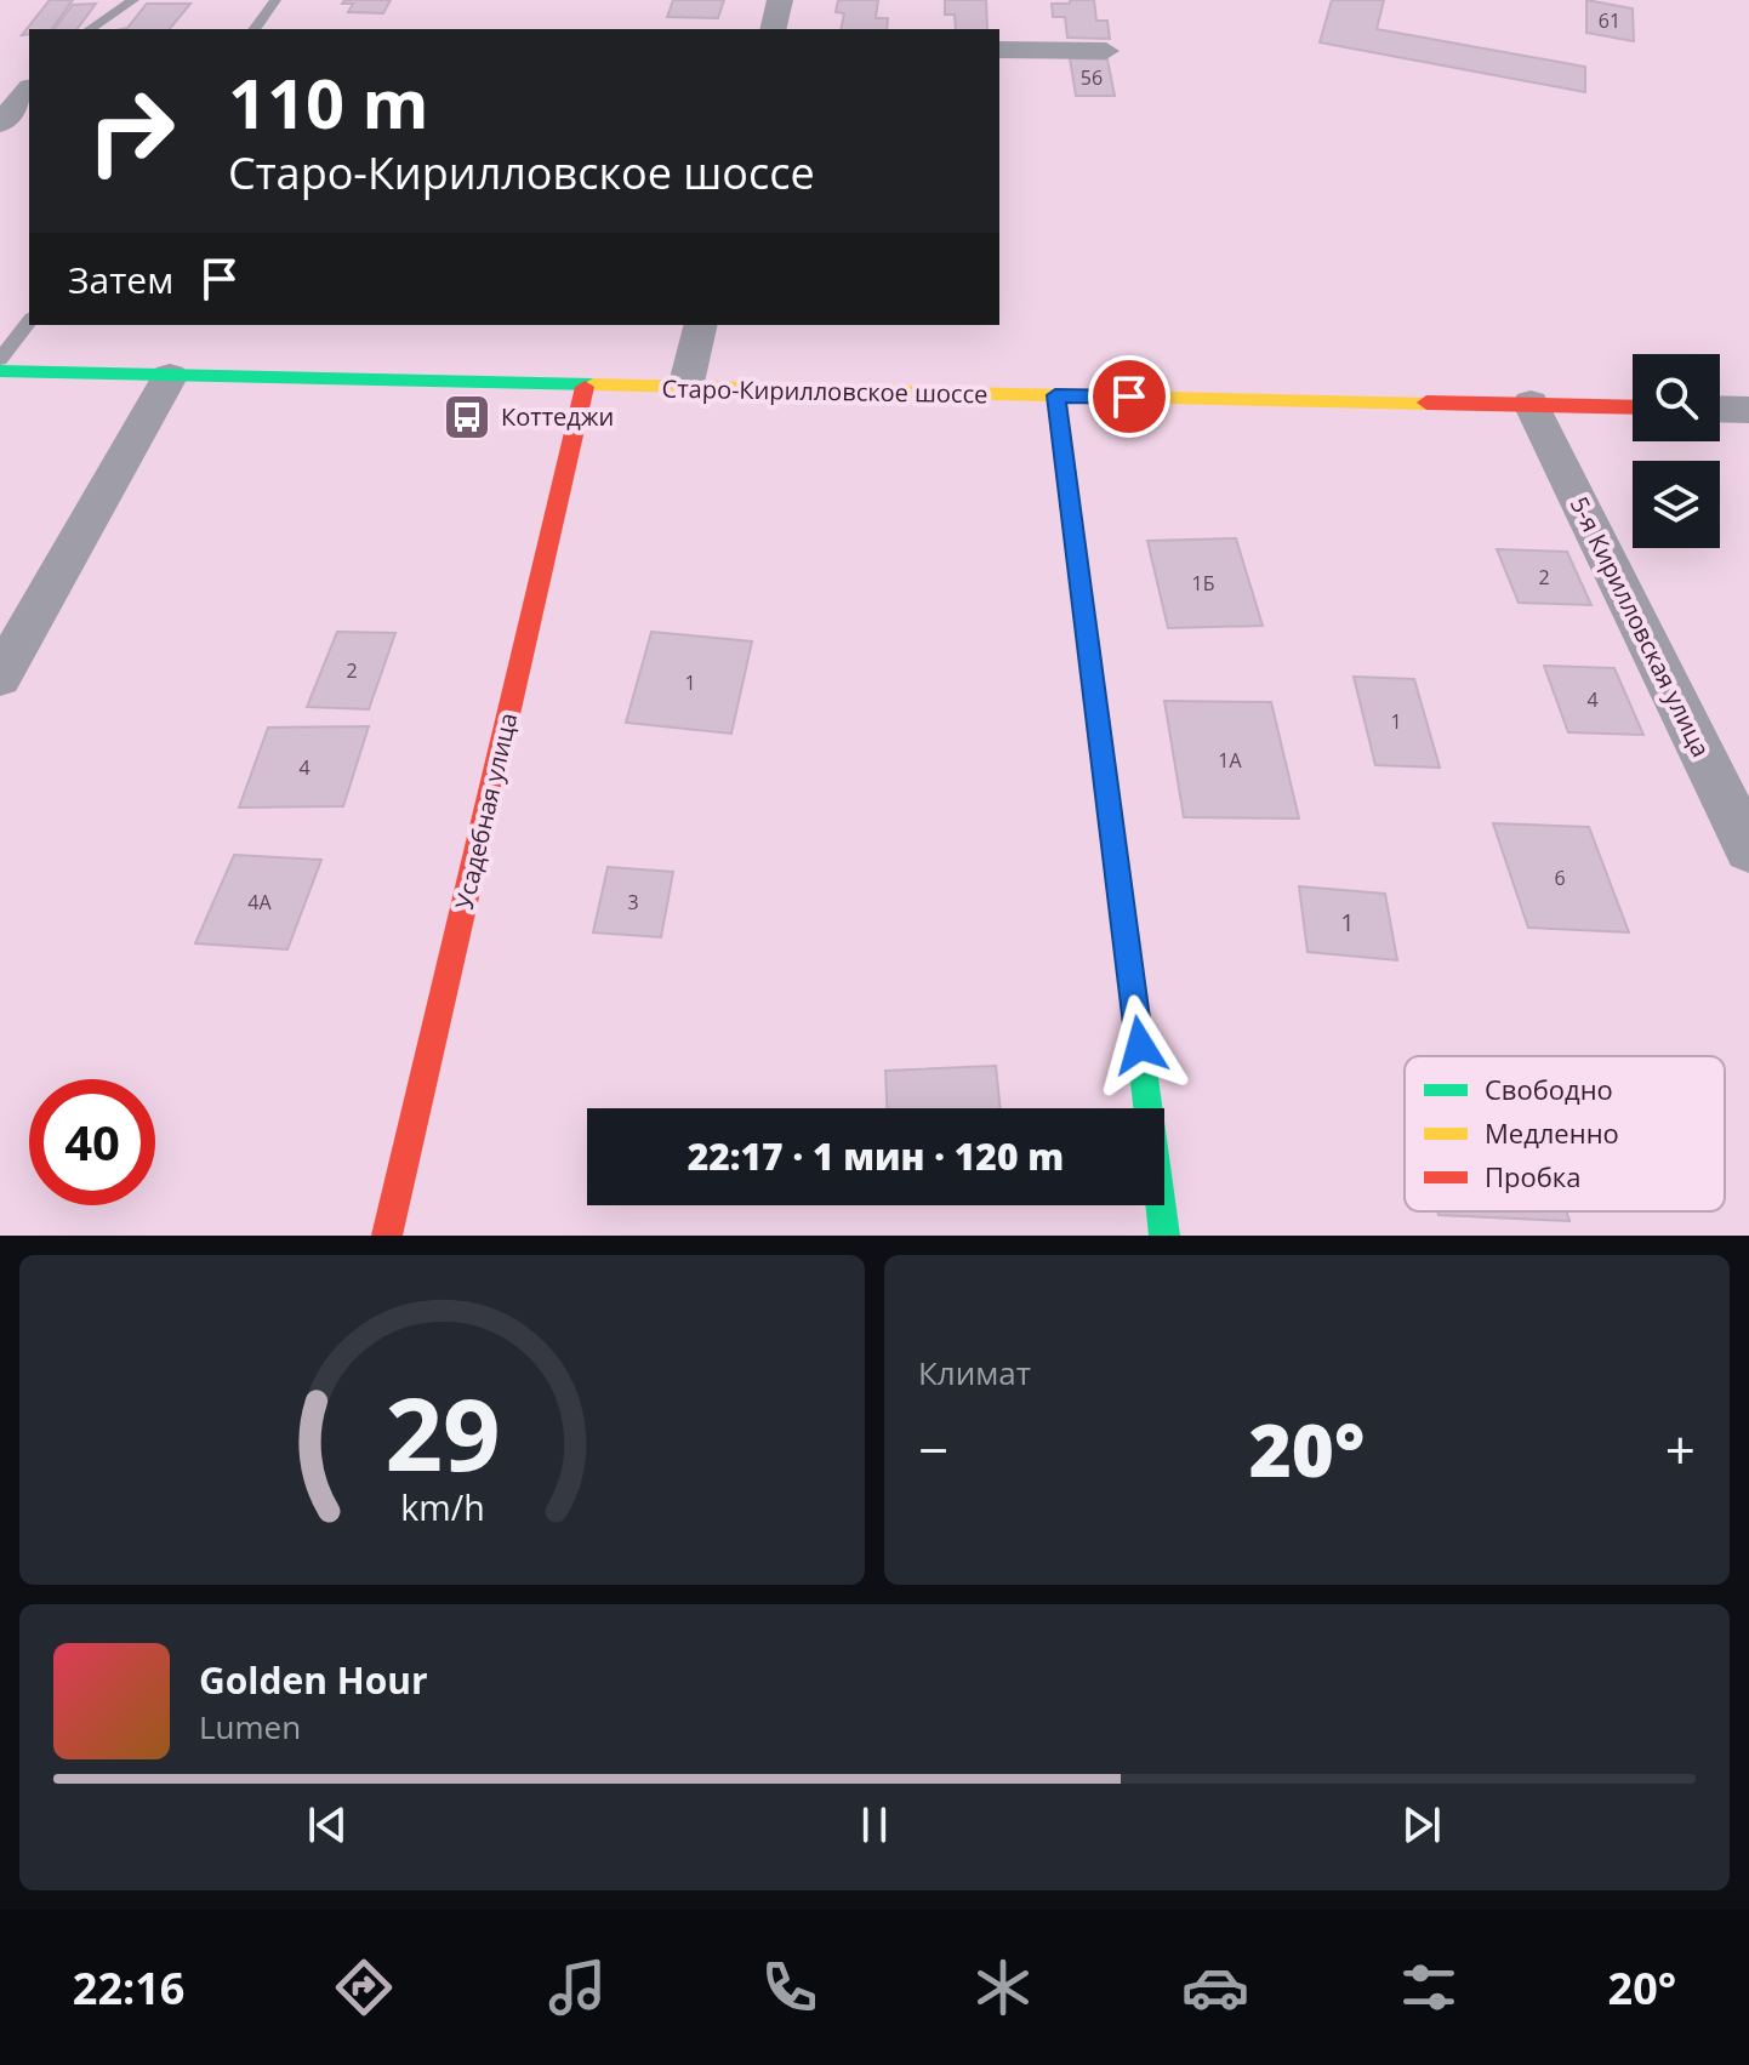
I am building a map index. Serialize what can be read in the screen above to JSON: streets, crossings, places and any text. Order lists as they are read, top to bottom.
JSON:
{
  "streets": {
    "street": ["Старо-Кирилловское шоссе", "5-я Кирилловская улица", "Усадебная улица"]
  },
  "crossings": [
    ["Старо-Кирилловское шоссе", "5-я Кирилловская улица"],
    ["Старо-Кирилловское шоссе", "Усадебная улица"]
  ],
  "places": {
    "bus stop": ["Коттеджи"]
  },
  "house_numbers": [
    "61",
    "56",
    "2",
    "1Б",
    "2",
    "1",
    "4",
    "1",
    "1А",
    "4",
    "6",
    "4А",
    "3",
    "1"
  ],
  "legend": ["Свободно", "Медленно", "Пробка"],
  "page": {
    "turn": ["110 m", "Старо-Кирилловское шоссе"],
    "then": "Затем",
    "limit": "40",
    "trip": "22:17 · 1 мин · 120 m",
    "tile": "Климат",
    "heat": ["−", "20°", "+"],
    "song": ["Golden Hour", "Lumen"],
    "tabs": ["22:16", "20°"],
    "gauge": ["29", "km/h"]
  }
}
